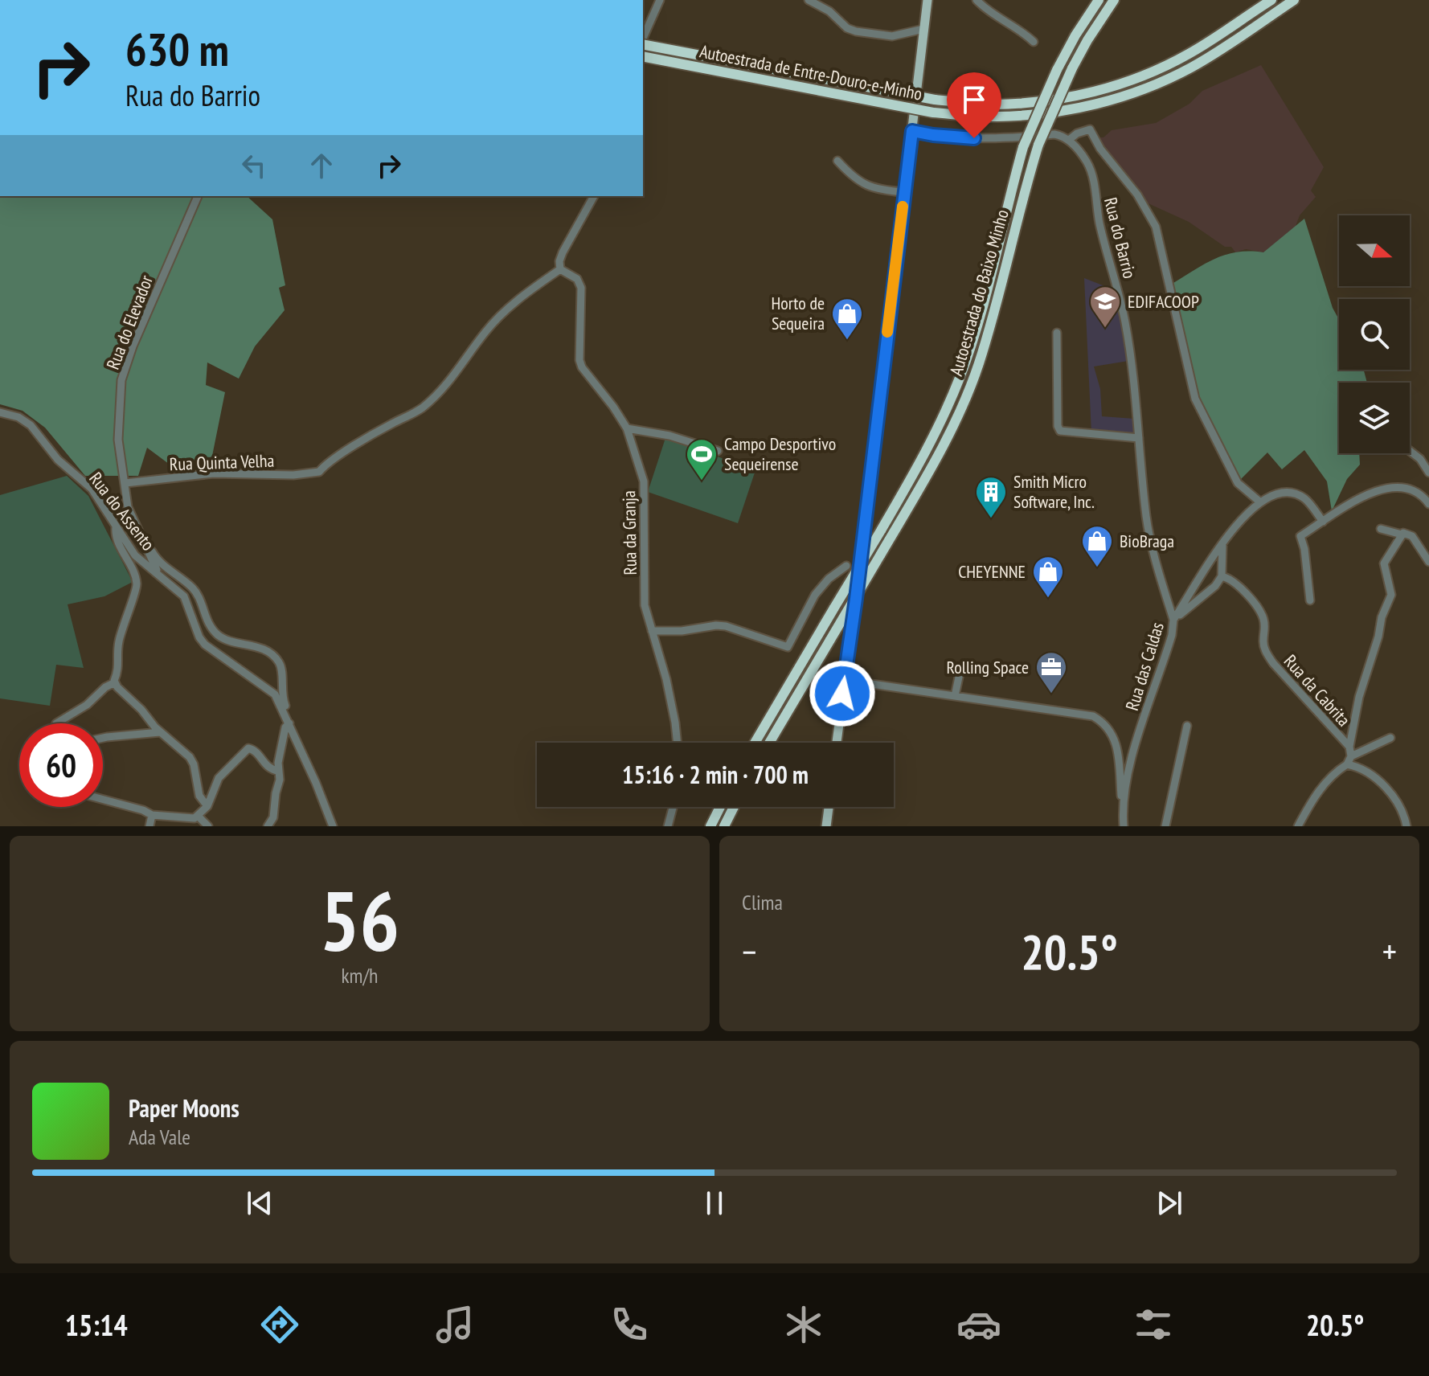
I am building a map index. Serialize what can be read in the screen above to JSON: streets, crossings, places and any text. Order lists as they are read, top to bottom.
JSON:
{
  "streets": {
    "highway": ["Autoestrada de Entre-Douro-e-Minho", "Autoestrada do Baixo Minho"],
    "street": [
      "Rua do Barrio",
      "Rua do Elevador",
      "Rua Quinta Velha",
      "Rua do Assento",
      "Rua da Granja",
      "Rua das Caldas",
      "Rua da Cabrita"
    ]
  },
  "crossings": [
    ["Rua do Barrio", "Rua das Caldas"],
    ["Rua do Elevador", "Rua Quinta Velha"],
    ["Rua do Elevador", "Rua do Assento"],
    ["Rua Quinta Velha", "Rua da Granja"]
  ],
  "places": {
    "school or university": ["EDIFACOOP"],
    "shop": ["Horto de Sequeira", "BioBraga", "CHEYENNE"],
    "sports": ["Campo Desportivo Sequeirense"],
    "building": ["Smith Micro Software, Inc."],
    "office": ["Rolling Space"]
  },
  "north": "right",
  "page": {
    "turn": ["630 m", "Rua do Barrio"],
    "limit": "60",
    "trip": "15:16 · 2 min · 700 m",
    "tile": [
      ["56", "km/h"],
      "Clima"
    ],
    "heat": ["−", "20.5°", "+"],
    "song": ["Paper Moons", "Ada Vale"],
    "tabs": ["15:14", "20.5°"]
  }
}
